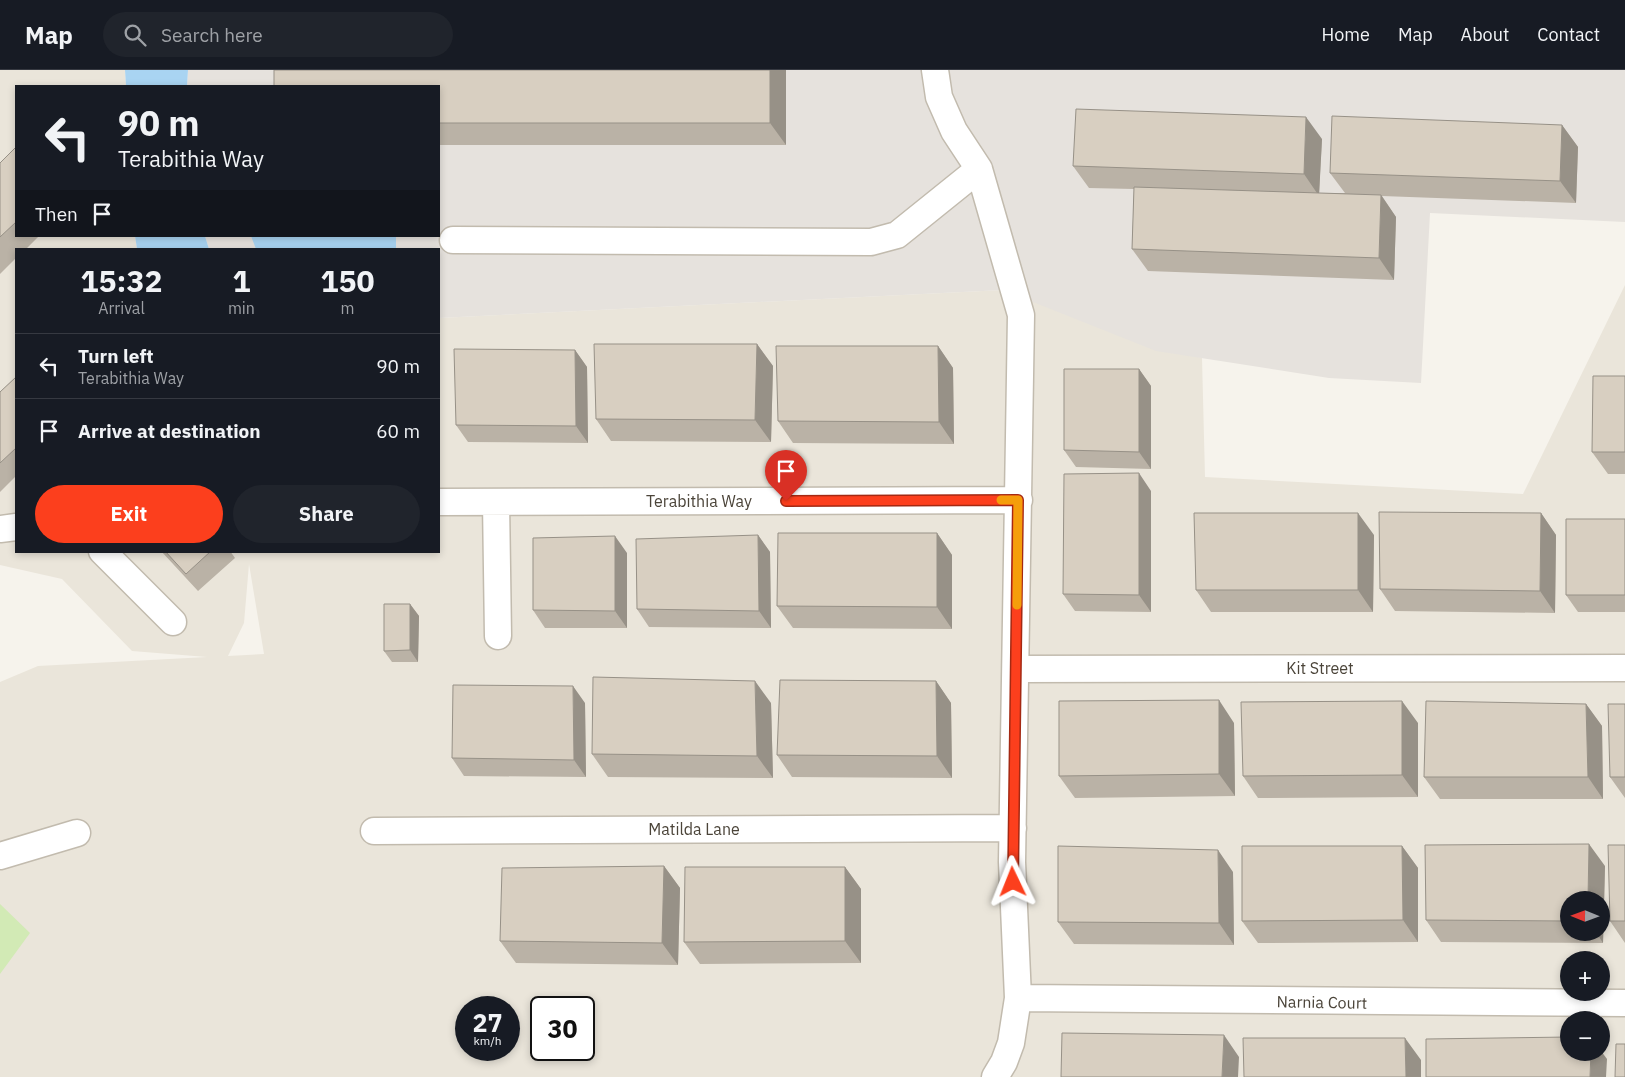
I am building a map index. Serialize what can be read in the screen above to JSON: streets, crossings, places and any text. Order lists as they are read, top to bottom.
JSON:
{
  "streets": {
    "street": [
      "Terabithia Way",
      "Kit Street",
      "Matilda Lane",
      "Narnia Court"
    ]
  },
  "north": "left",
  "page": {
    "header": "Map",
    "search": "Search here",
    "nav": [
      "Home",
      "Map",
      "About",
      "Contact"
    ],
    "turn": ["90 m", "Terabithia Way"],
    "then": "Then",
    "eta": [
      "15:32",
      "Arrival",
      "1",
      "min",
      "150",
      "m"
    ],
    "list": [
      {
        "name": "Turn left",
        "note": "Terabithia Way",
        "value": "90 m"
      },
      {
        "name": "Arrive at destination",
        "value": "60 m"
      }
    ],
    "buttons": ["Exit", "Share"],
    "map_buttons": ["+", "−"],
    "speed": "27 km/h",
    "limit": "30"
  }
}
